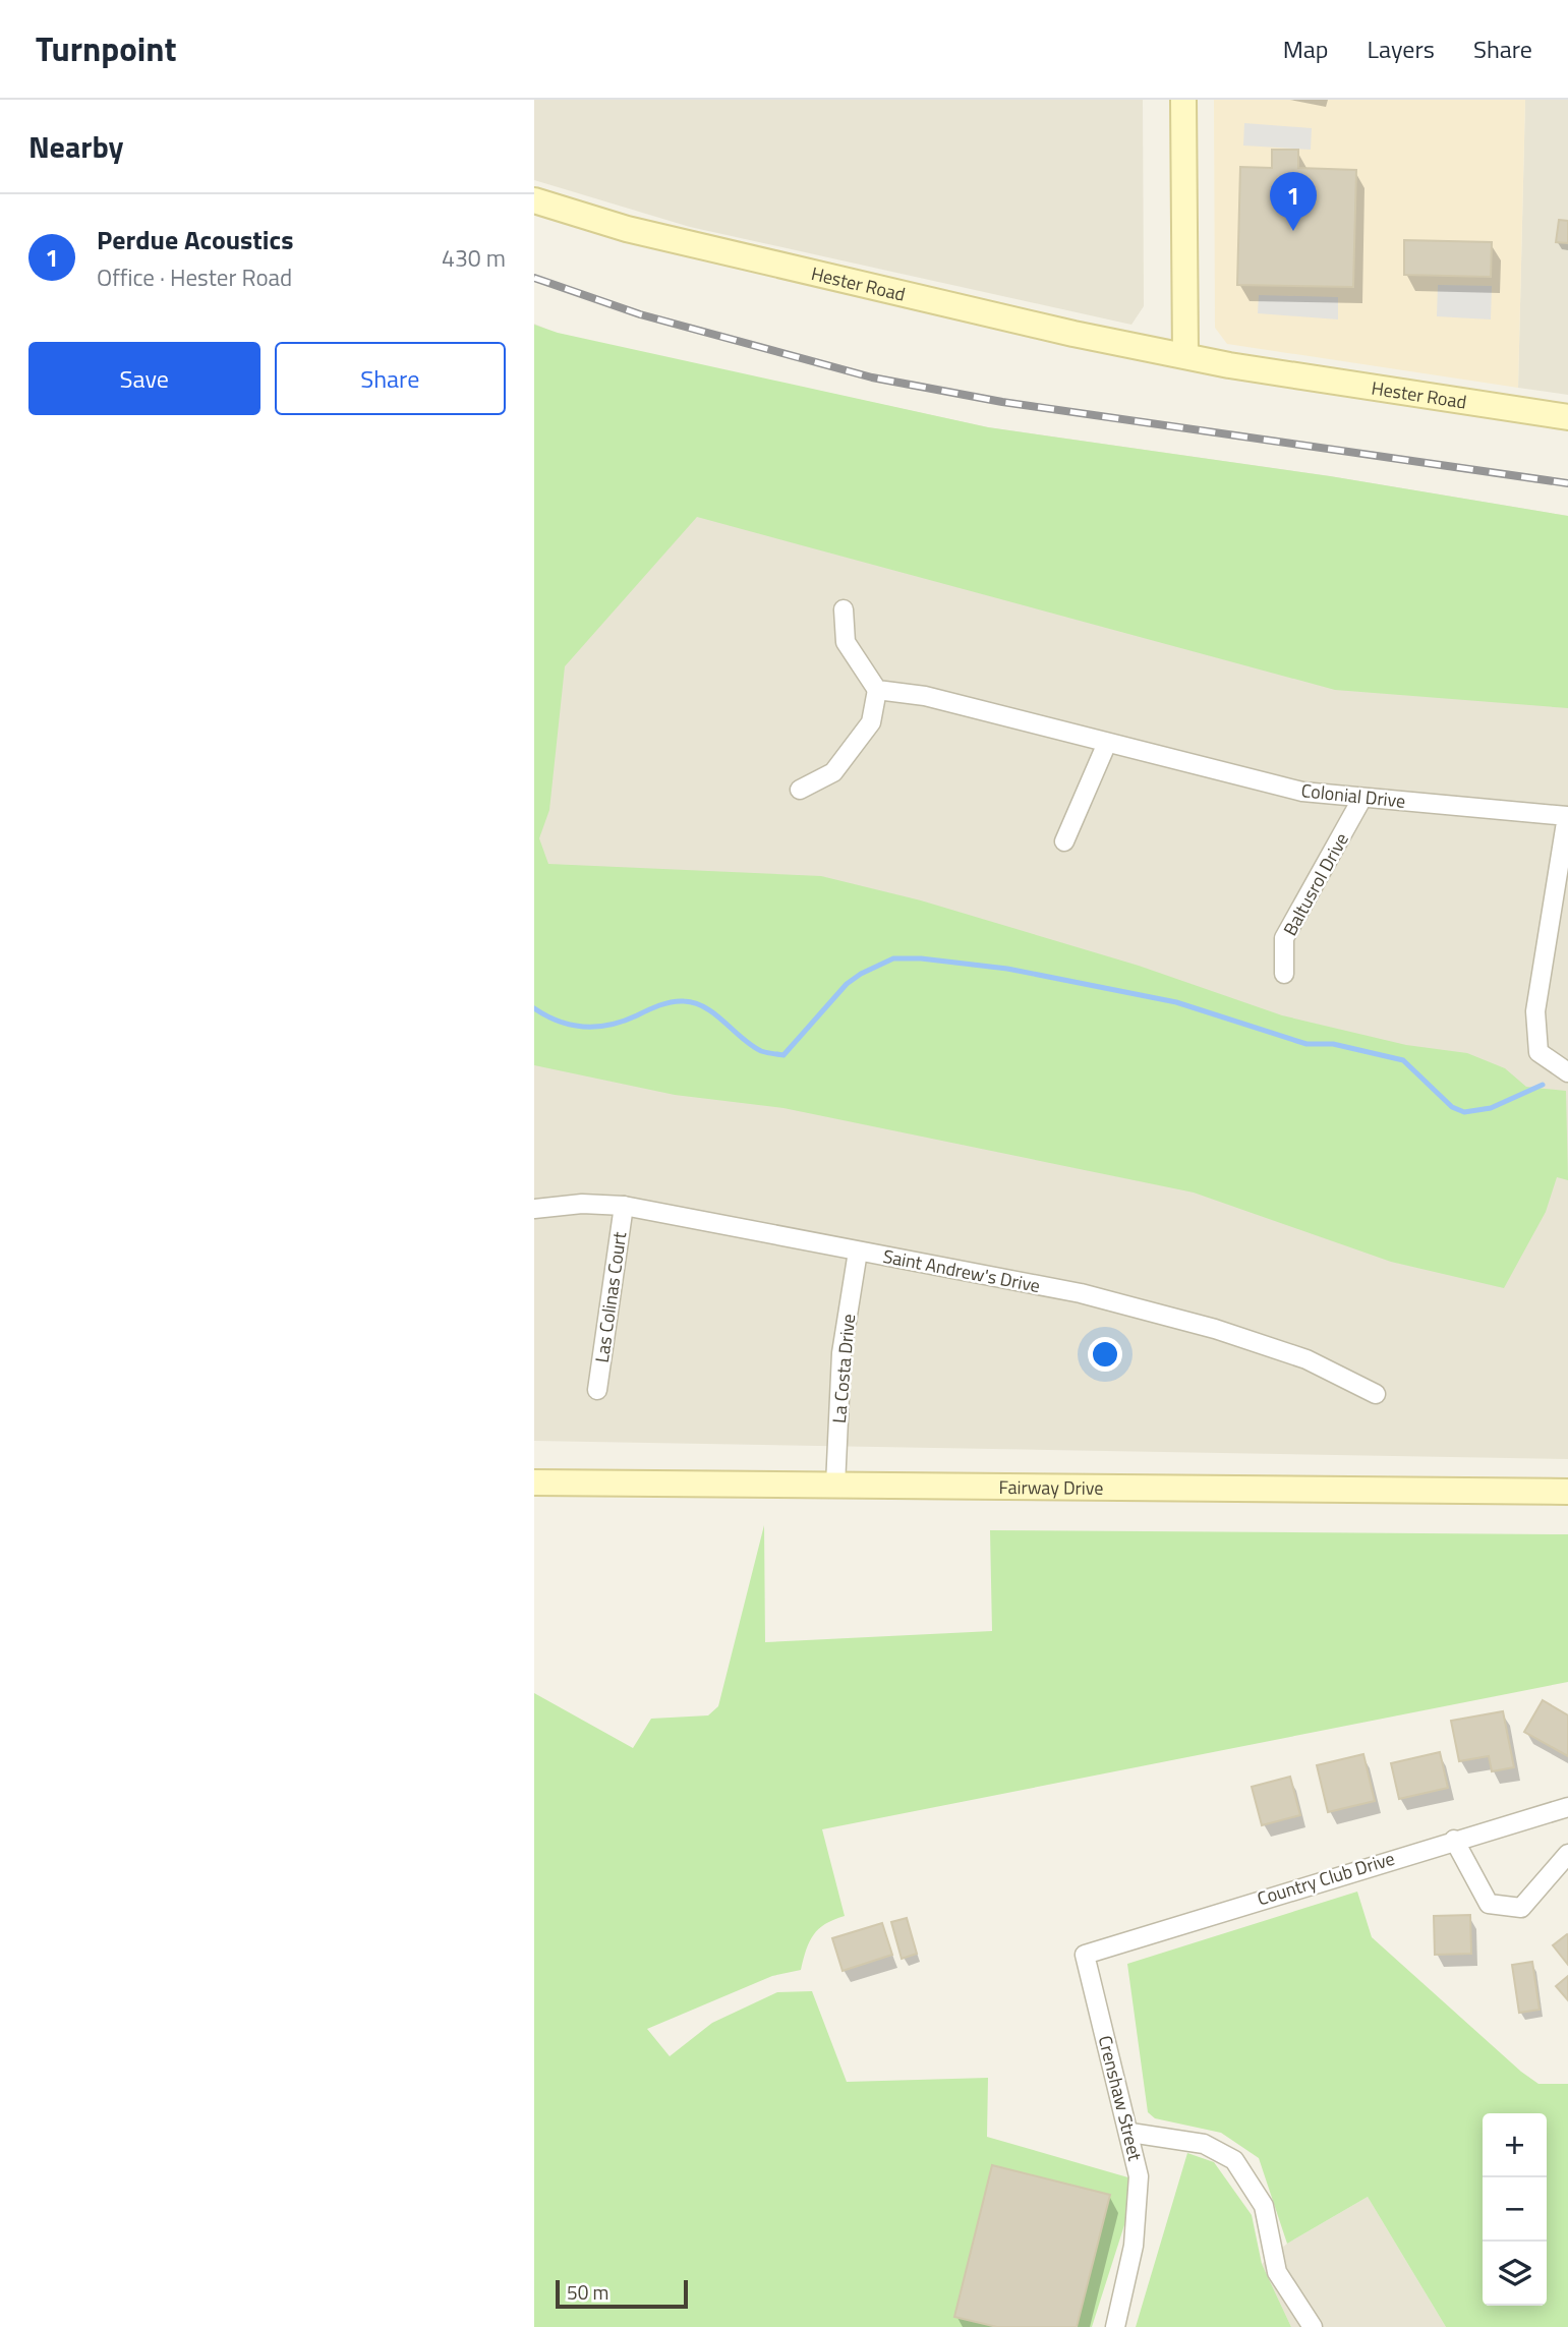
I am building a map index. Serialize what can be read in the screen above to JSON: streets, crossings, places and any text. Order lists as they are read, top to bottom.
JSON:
{
  "streets": {
    "main road": ["Hester Road", "Fairway Drive"],
    "street": [
      "Colonial Drive",
      "Baltusrol Drive",
      "Saint Andrew's Drive",
      "Las Colinas Court",
      "La Costa Drive",
      "Country Club Drive",
      "Crenshaw Street"
    ]
  },
  "crossings": [
    ["Colonial Drive", "Baltusrol Drive"],
    ["Saint Andrew's Drive", "Las Colinas Court"],
    ["Saint Andrew's Drive", "La Costa Drive"],
    ["La Costa Drive", "Fairway Drive"],
    ["Country Club Drive", "Crenshaw Street"]
  ],
  "scale_bar": "50 m",
  "page": {
    "header": "Turnpoint",
    "nav": ["Map", "Layers", "Share"],
    "heading": "Nearby",
    "pins": "1",
    "list": [
      {
        "mark": "1",
        "name": "Perdue Acoustics",
        "note": "Office · Hester Road",
        "value": "430 m"
      }
    ],
    "buttons": ["Save", "Share"],
    "map_buttons": ["+", "−"],
    "scale": "50 m"
  }
}
